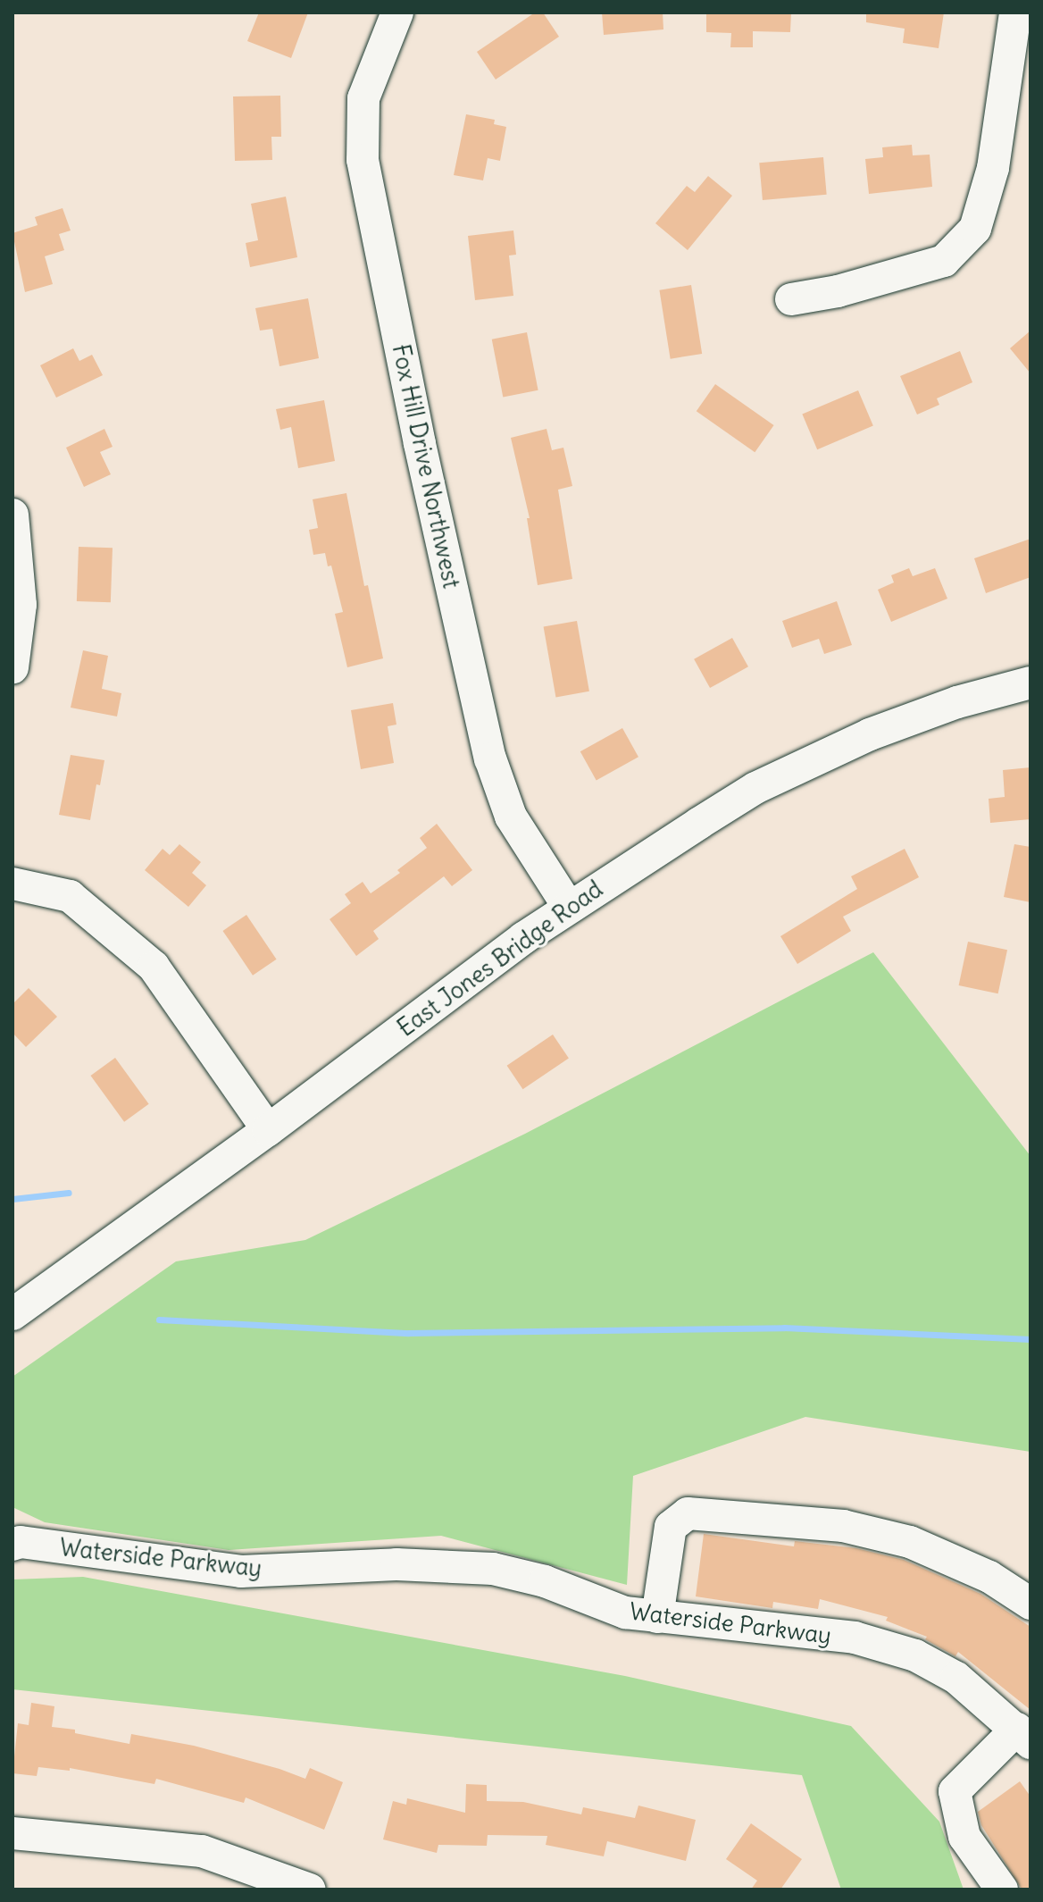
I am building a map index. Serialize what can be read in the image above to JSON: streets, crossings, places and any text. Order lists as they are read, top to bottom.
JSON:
{
  "streets": {
    "street": ["Fox Hill Drive Northwest", "East Jones Bridge Road", "Waterside Parkway"]
  },
  "crossings": [
    ["Fox Hill Drive Northwest", "East Jones Bridge Road"]
  ]
}
